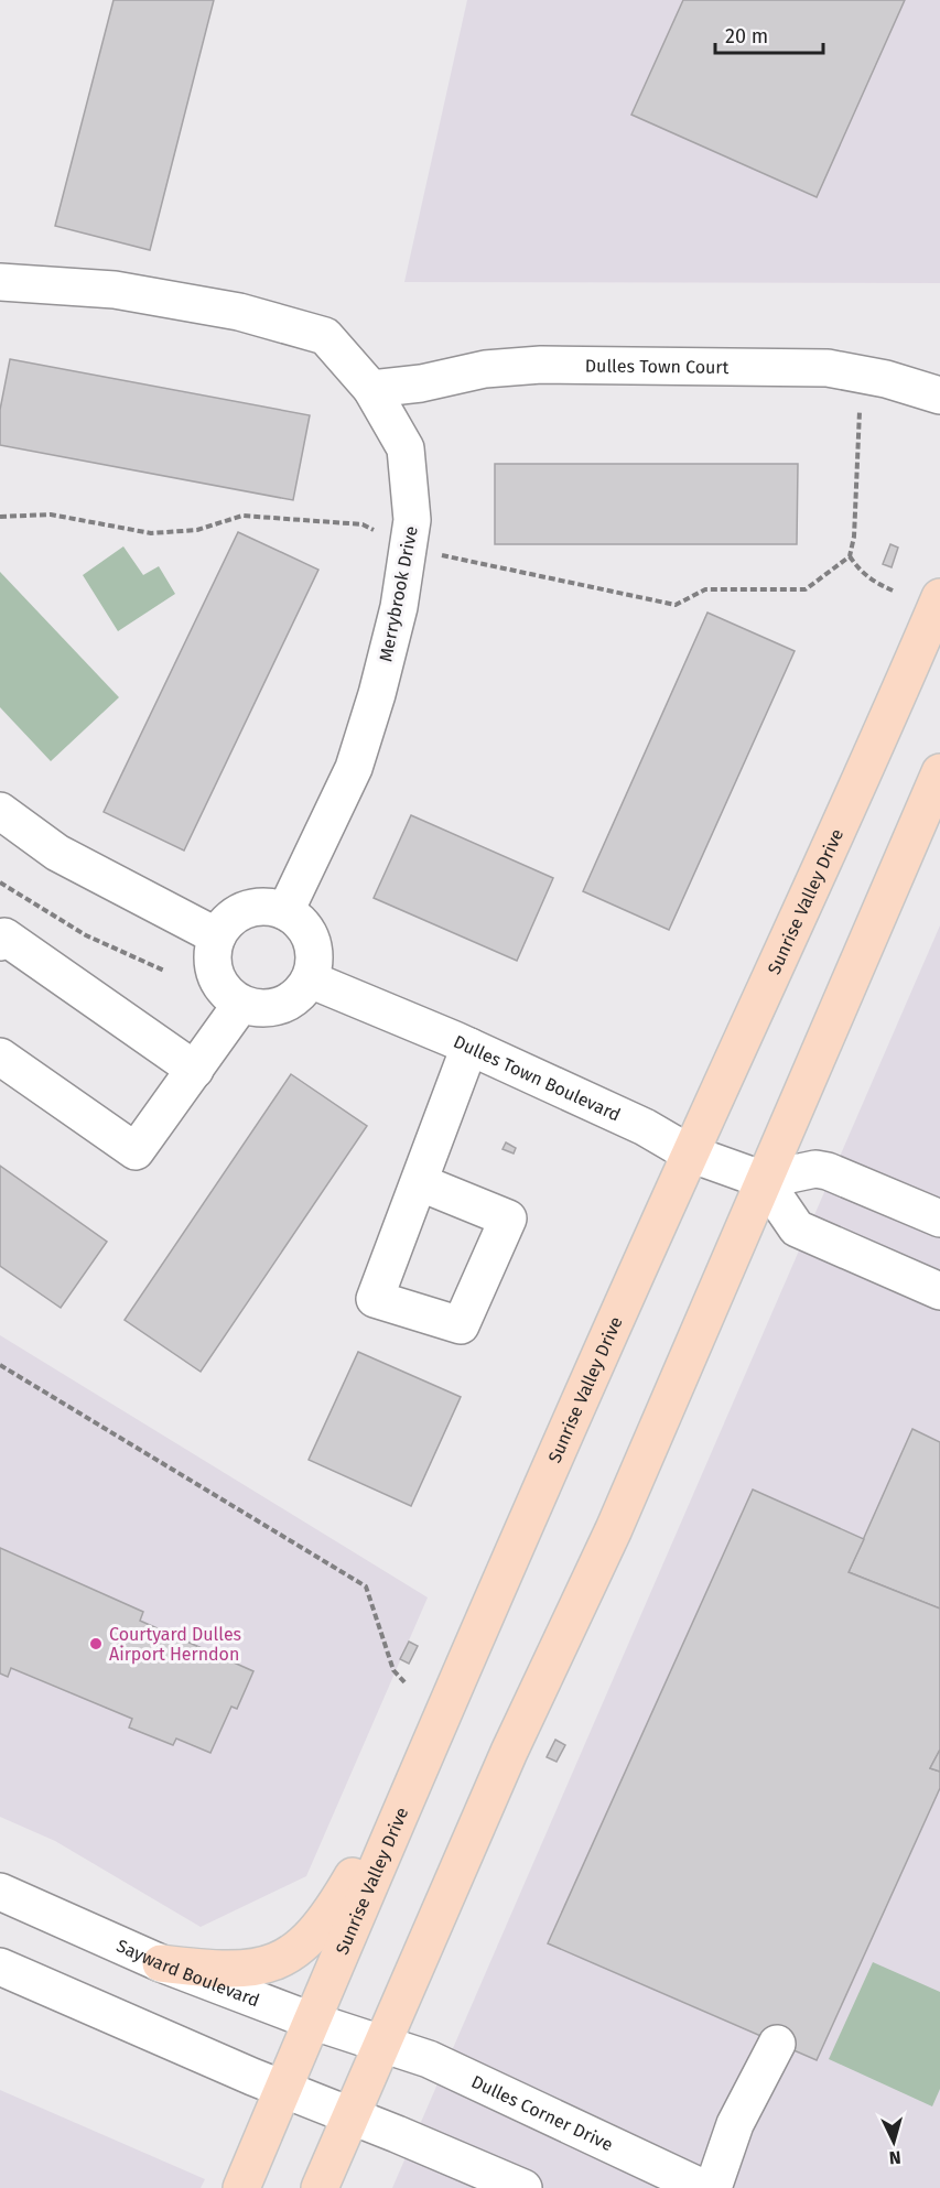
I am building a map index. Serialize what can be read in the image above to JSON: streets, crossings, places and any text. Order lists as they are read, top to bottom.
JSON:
{
  "streets": {
    "main road": ["Sunrise Valley Drive"],
    "street": [
      "Dulles Town Court",
      "Merrybrook Drive",
      "Dulles Town Boulevard",
      "Sayward Boulevard",
      "Dulles Corner Drive"
    ]
  },
  "crossings": [
    ["Dulles Town Court", "Merrybrook Drive"],
    ["Merrybrook Drive", "Dulles Town Boulevard"],
    ["Sunrise Valley Drive", "Dulles Town Boulevard"],
    ["Sunrise Valley Drive", "Sayward Boulevard"],
    ["Sayward Boulevard", "Dulles Corner Drive"]
  ],
  "places": ["Courtyard Dulles Airport Herndon"],
  "scale_bar": "20 m",
  "north": "bottom"
}
